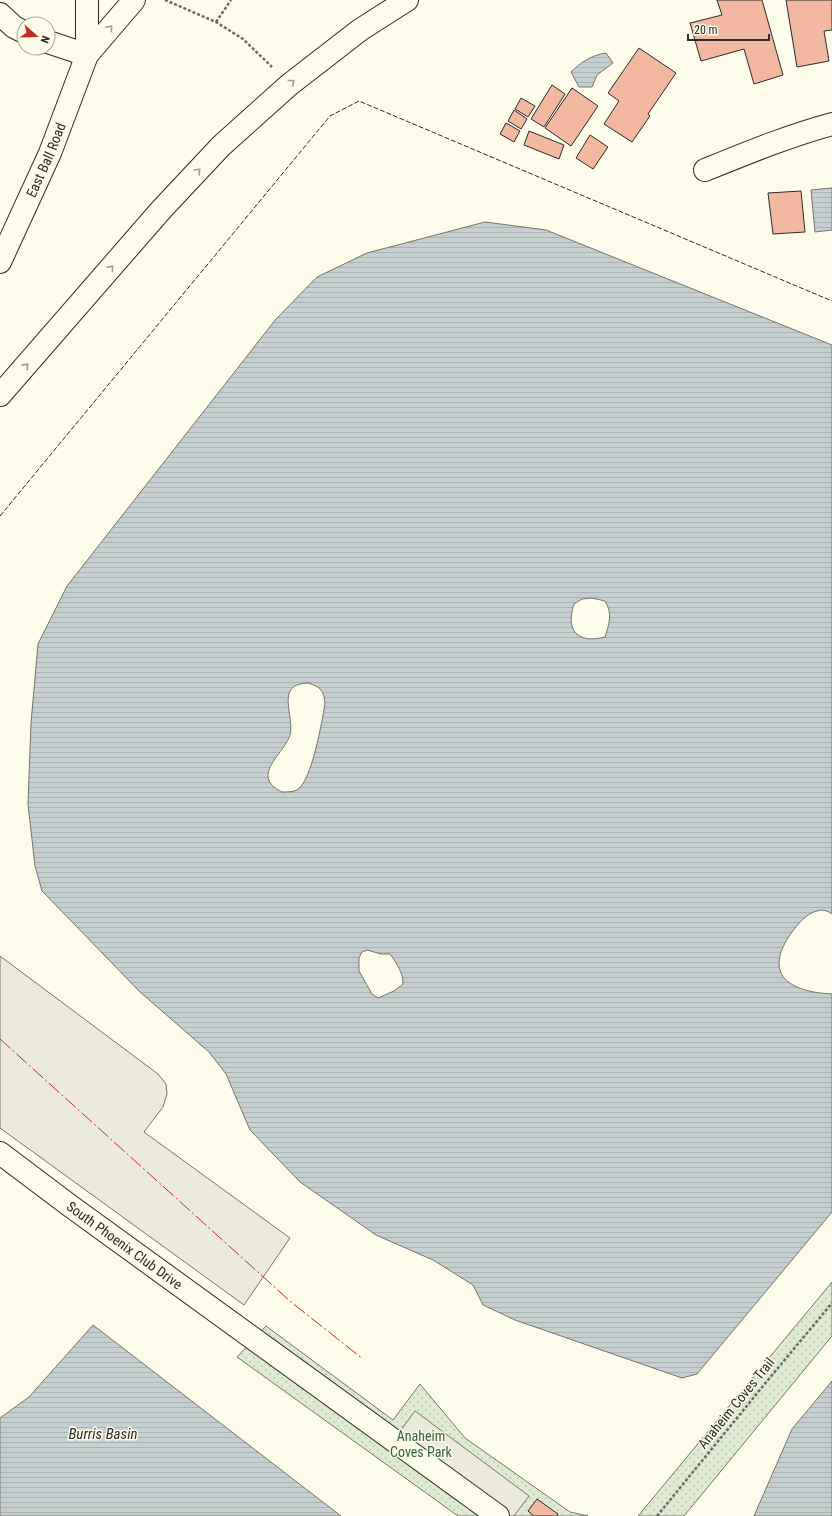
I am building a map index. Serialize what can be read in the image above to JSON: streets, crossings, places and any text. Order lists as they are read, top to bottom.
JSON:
{
  "streets": {
    "main road": ["East Ball Road", "South Phoenix Club Drive"],
    "path": ["Anaheim Coves Trail"]
  },
  "water": ["Burris Basin"],
  "parks": ["Anaheim Coves Park"],
  "scale_bar": "20 m",
  "north": "right"
}
